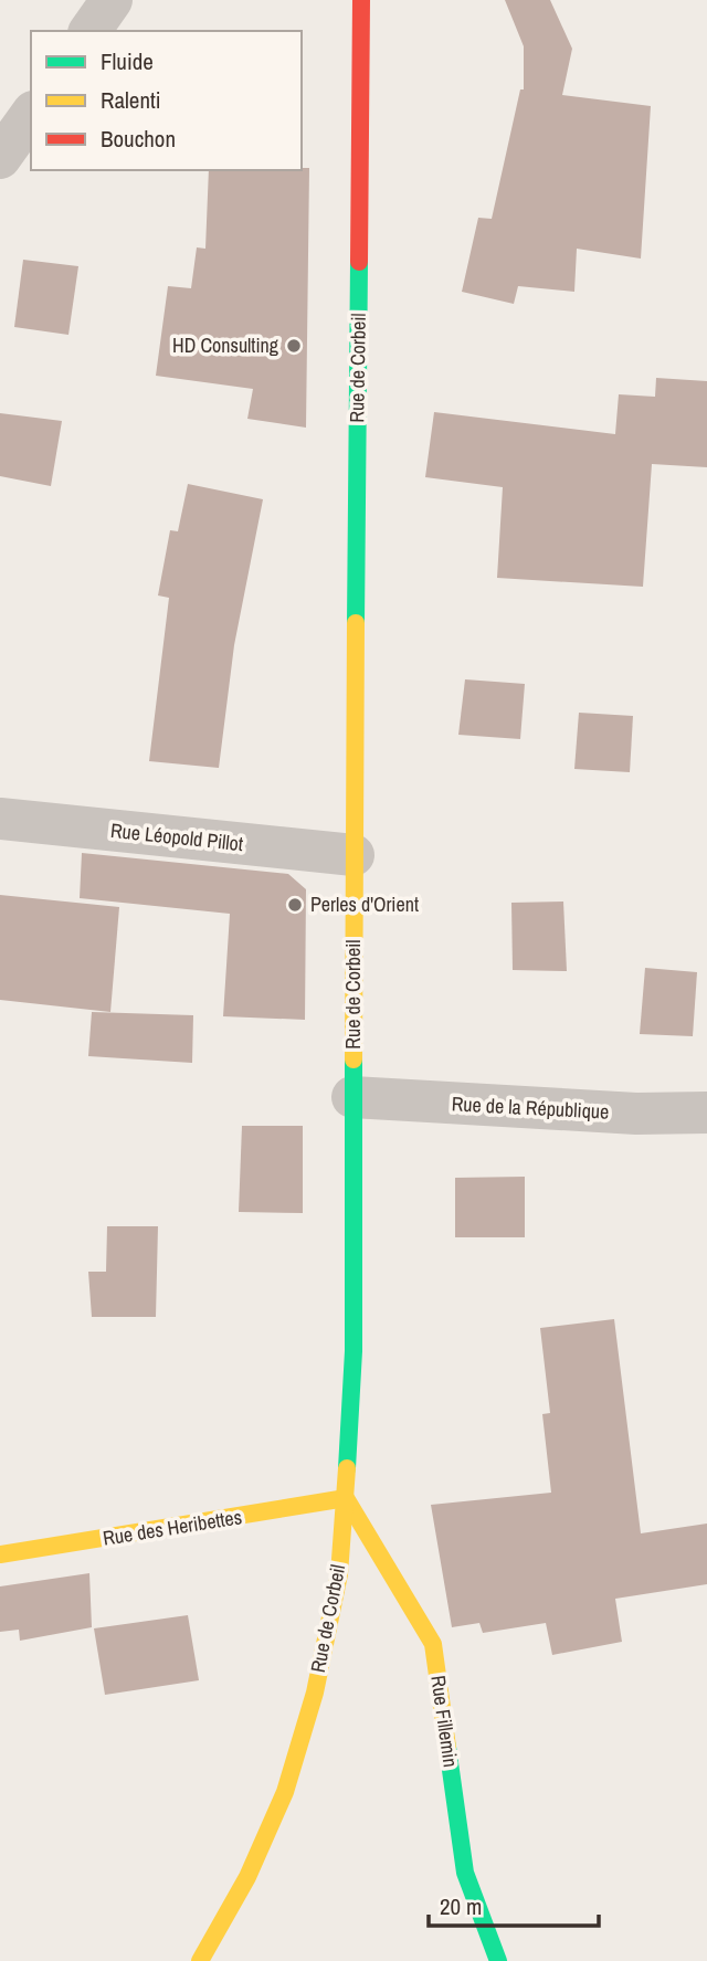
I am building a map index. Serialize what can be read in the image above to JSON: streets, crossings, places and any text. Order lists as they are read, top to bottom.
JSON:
{
  "streets": {
    "main road": ["Rue de Corbeil", "Rue des Heribettes", "Rue Fillemin"],
    "street": ["Rue Léopold Pillot", "Rue de la République"]
  },
  "crossings": [
    ["Rue de Corbeil", "Rue Léopold Pillot"],
    ["Rue de Corbeil", "Rue de la République"],
    ["Rue de Corbeil", "Rue des Heribettes"],
    ["Rue de Corbeil", "Rue Fillemin"],
    ["Rue des Heribettes", "Rue Fillemin"]
  ],
  "places": ["HD Consulting", "Perles d'Orient"],
  "legend": ["Fluide", "Ralenti", "Bouchon"],
  "scale_bar": "20 m"
}
